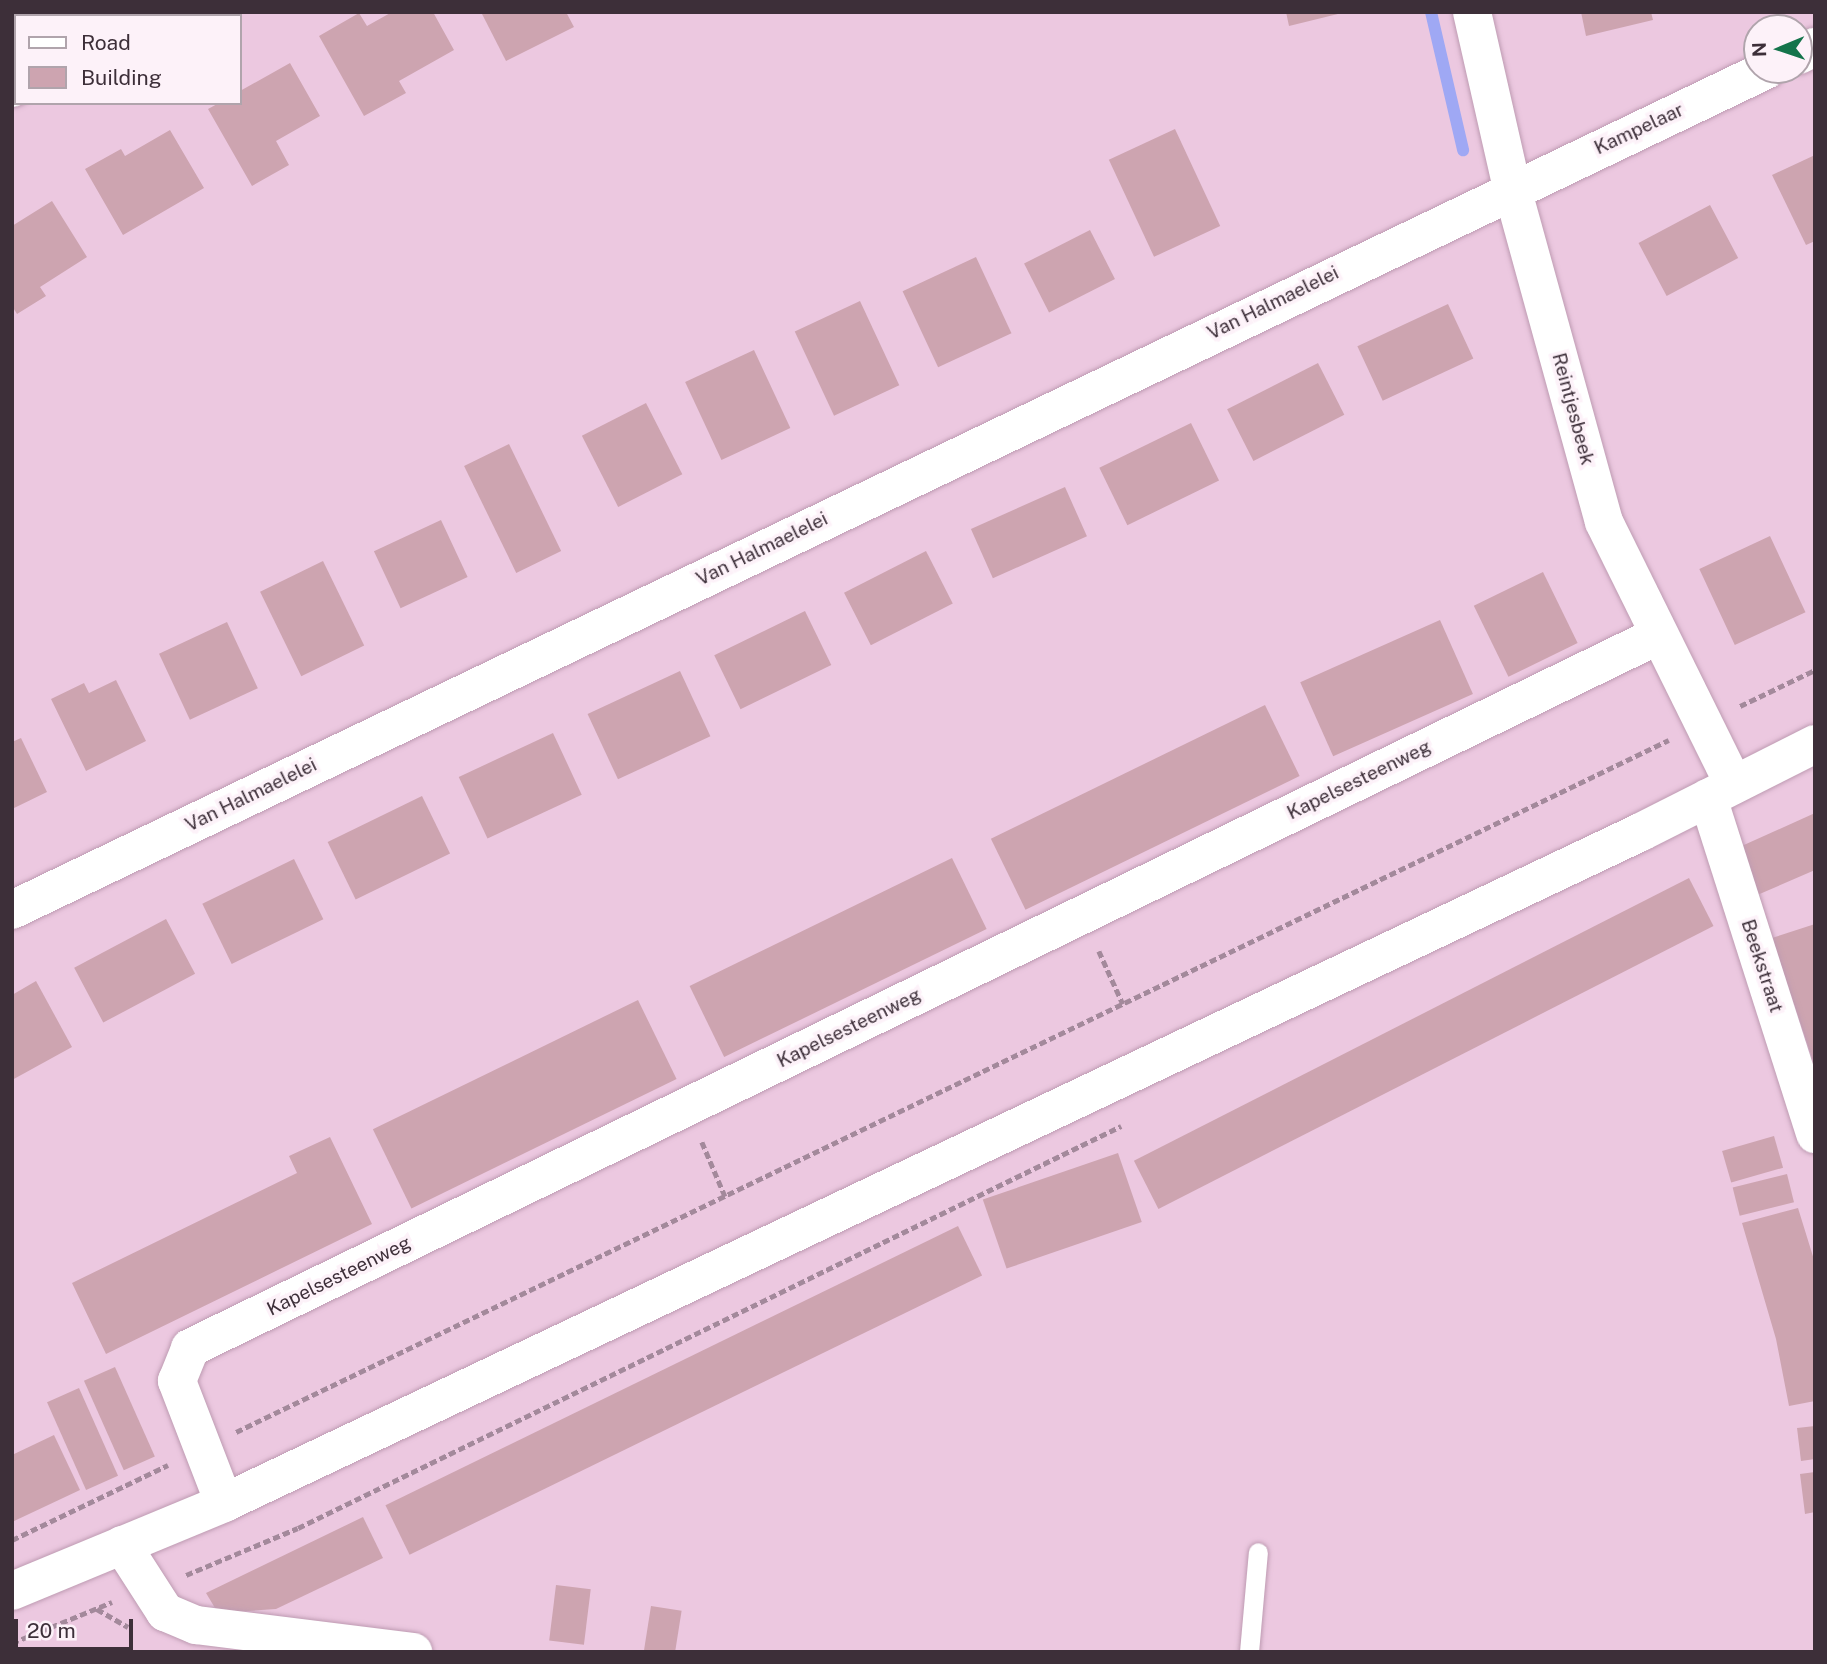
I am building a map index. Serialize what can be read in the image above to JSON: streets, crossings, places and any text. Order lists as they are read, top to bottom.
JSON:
{
  "streets": {
    "street": [
      "Kampelaar",
      "Van Halmaelelei",
      "Reintjesbeek",
      "Kapelsesteenweg",
      "Beekstraat"
    ]
  },
  "crossings": [
    ["Kampelaar", "Van Halmaelelei"],
    ["Kampelaar", "Reintjesbeek"],
    ["Van Halmaelelei", "Reintjesbeek"],
    ["Reintjesbeek", "Kapelsesteenweg"],
    ["Reintjesbeek", "Beekstraat"]
  ],
  "legend": ["Road", "Building"],
  "scale_bar": "20 m",
  "north": "left"
}
